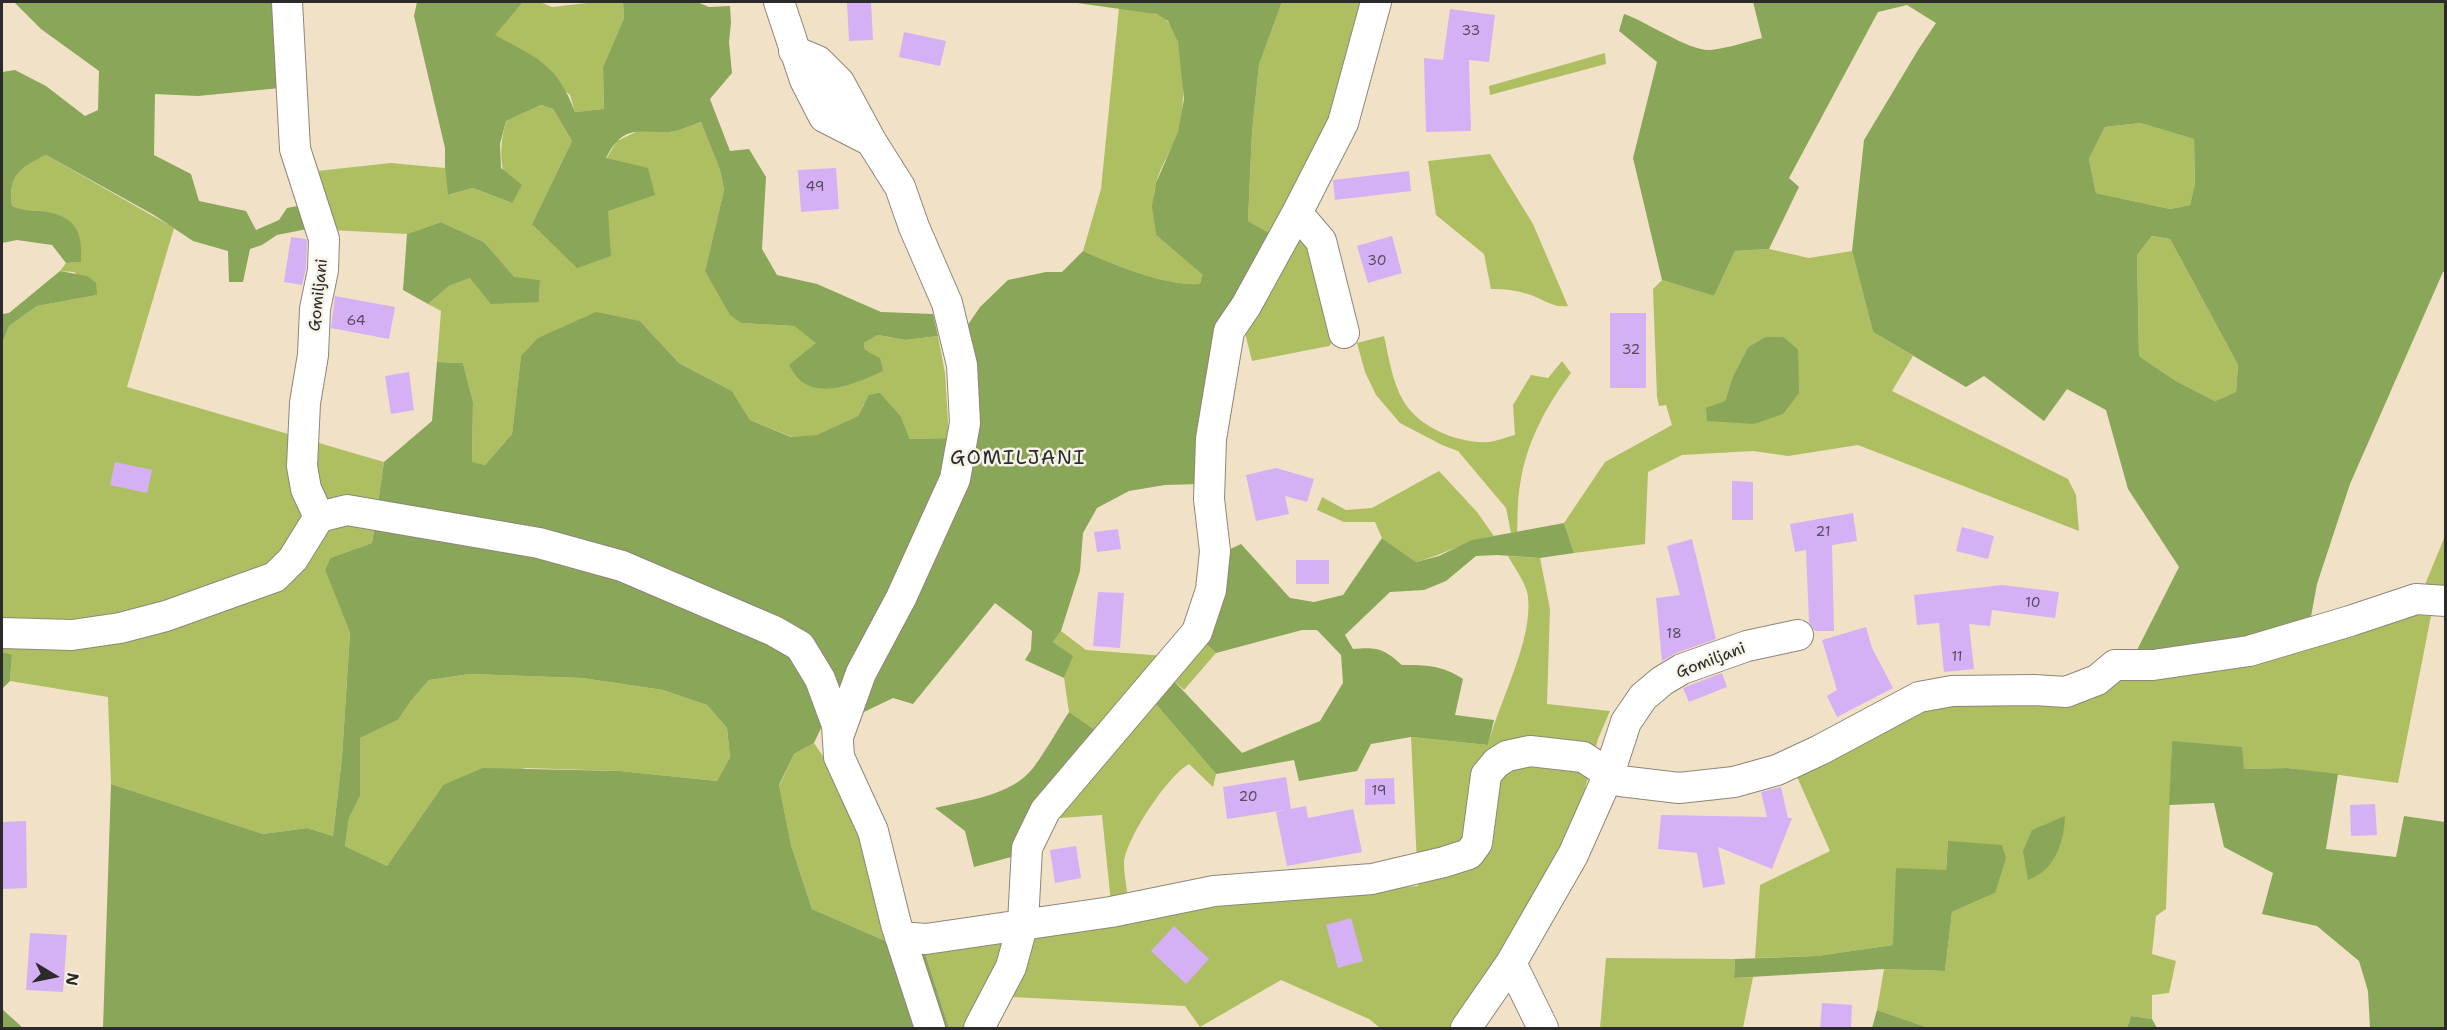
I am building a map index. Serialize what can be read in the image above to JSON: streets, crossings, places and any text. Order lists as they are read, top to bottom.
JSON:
{
  "streets": {
    "street": ["Gomiljani"]
  },
  "districts": ["GOMILJANI"],
  "house_numbers": [
    "33",
    "49",
    "30",
    "64",
    "32",
    "21",
    "10",
    "18",
    "11",
    "19",
    "20"
  ],
  "north": "right"
}
